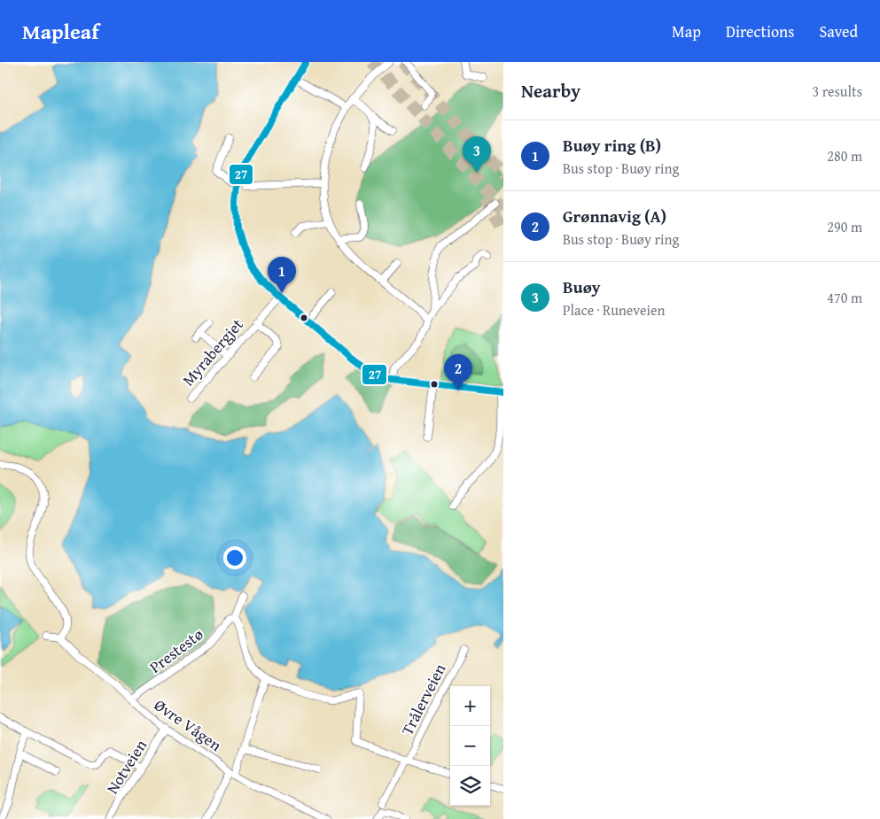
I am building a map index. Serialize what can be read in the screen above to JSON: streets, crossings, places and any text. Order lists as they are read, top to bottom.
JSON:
{
  "streets": {
    "street": [
      "Myrabergjet",
      "Prestestø",
      "Trålerveien",
      "Øvre Vågen",
      "Notveien"
    ]
  },
  "crossings": [
    ["Prestestø", "Øvre Vågen"],
    ["Øvre Vågen", "Notveien"]
  ],
  "lines": ["transit line 27"],
  "page": {
    "header": "Mapleaf",
    "nav": ["Map", "Directions", "Saved"],
    "heading": ["Nearby", "3 results"],
    "list": [
      {
        "mark": "1",
        "name": "Buøy ring (B)",
        "note": "Bus stop · Buøy ring",
        "value": "280 m"
      },
      {
        "mark": "2",
        "name": "Grønnavig (A)",
        "note": "Bus stop · Buøy ring",
        "value": "290 m"
      },
      {
        "mark": "3",
        "name": "Buøy",
        "note": "Place · Runeveien",
        "value": "470 m"
      }
    ],
    "pins": ["3", "1", "2"],
    "map_buttons": ["+", "−"]
  }
}
